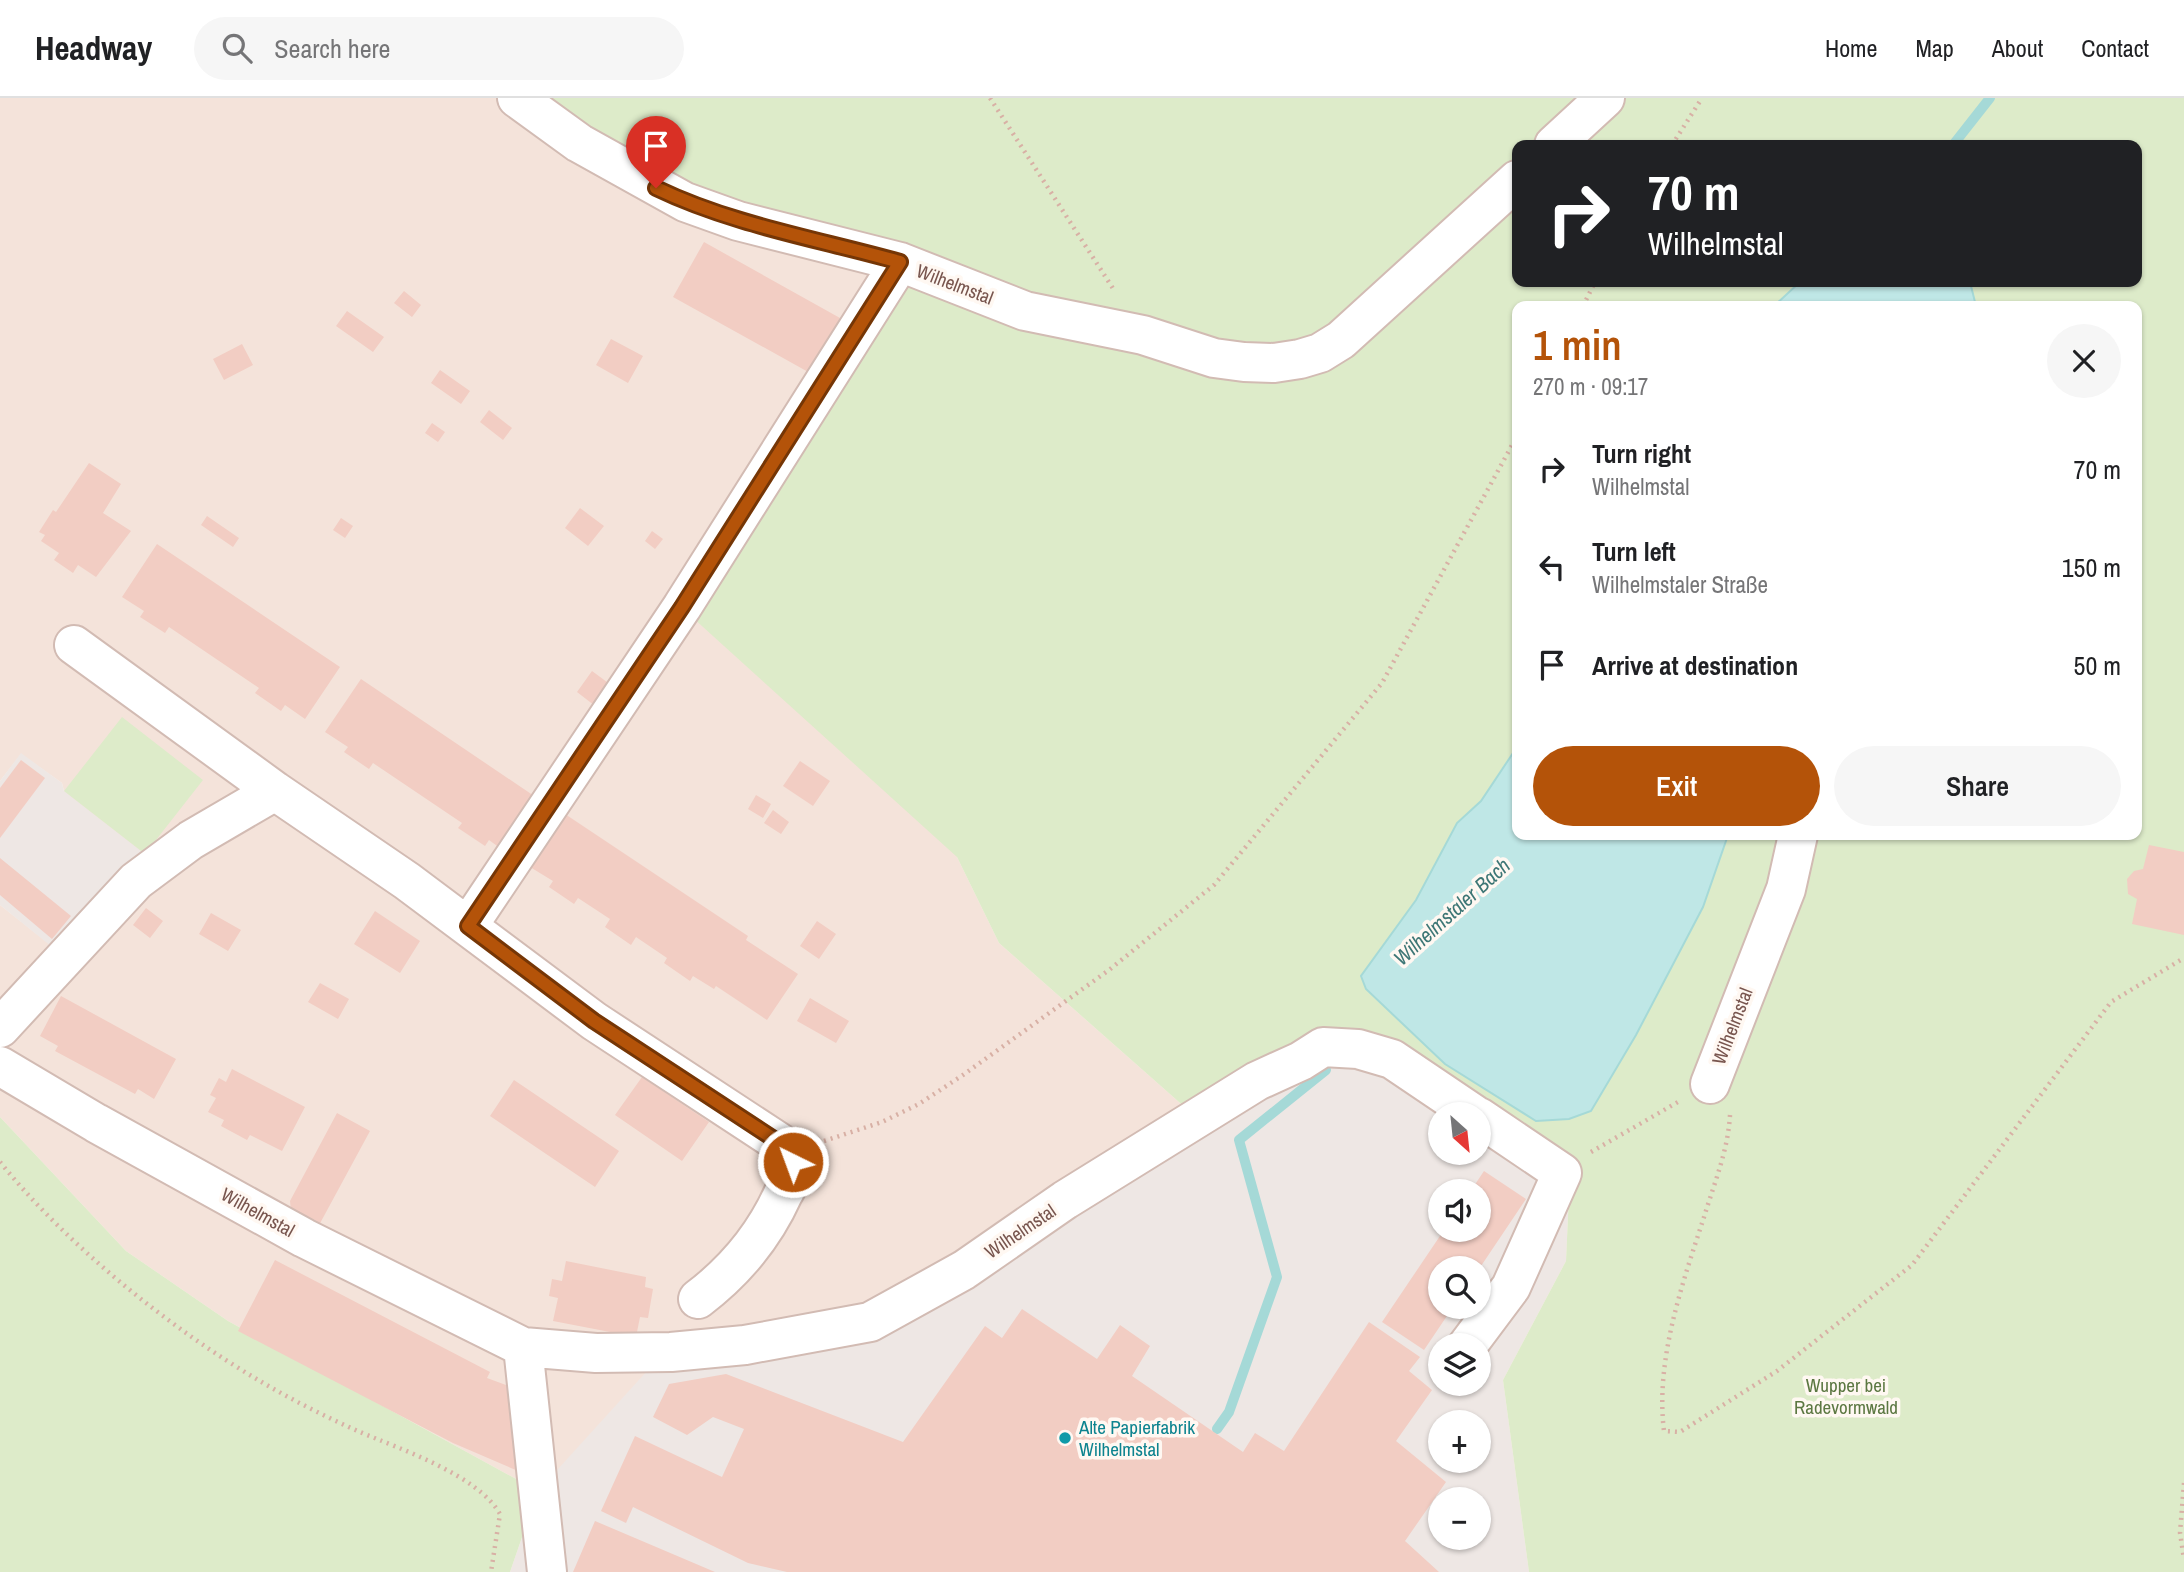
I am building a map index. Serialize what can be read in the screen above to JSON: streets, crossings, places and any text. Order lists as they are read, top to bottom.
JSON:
{
  "streets": {
    "street": ["Wilhelmstal"]
  },
  "water": ["Wilhelmstaler Bach"],
  "parks": ["Wupper bei Radevormwald"],
  "places": ["Alte Papierfabrik Wilhelmstal"],
  "north": "bottom right",
  "page": {
    "header": "Headway",
    "search": "Search here",
    "nav": [
      "Home",
      "Map",
      "About",
      "Contact"
    ],
    "turn": ["70 m", "Wilhelmstal"],
    "heading": ["1 min", "270 m · 09:17"],
    "list": [
      {
        "name": "Turn right",
        "note": "Wilhelmstal",
        "value": "70 m"
      },
      {
        "name": "Turn left",
        "note": "Wilhelmstaler Straße",
        "value": "150 m"
      },
      {
        "name": "Arrive at destination",
        "value": "50 m"
      }
    ],
    "buttons": ["Exit", "Share"],
    "map_buttons": ["+", "−"]
  }
}
